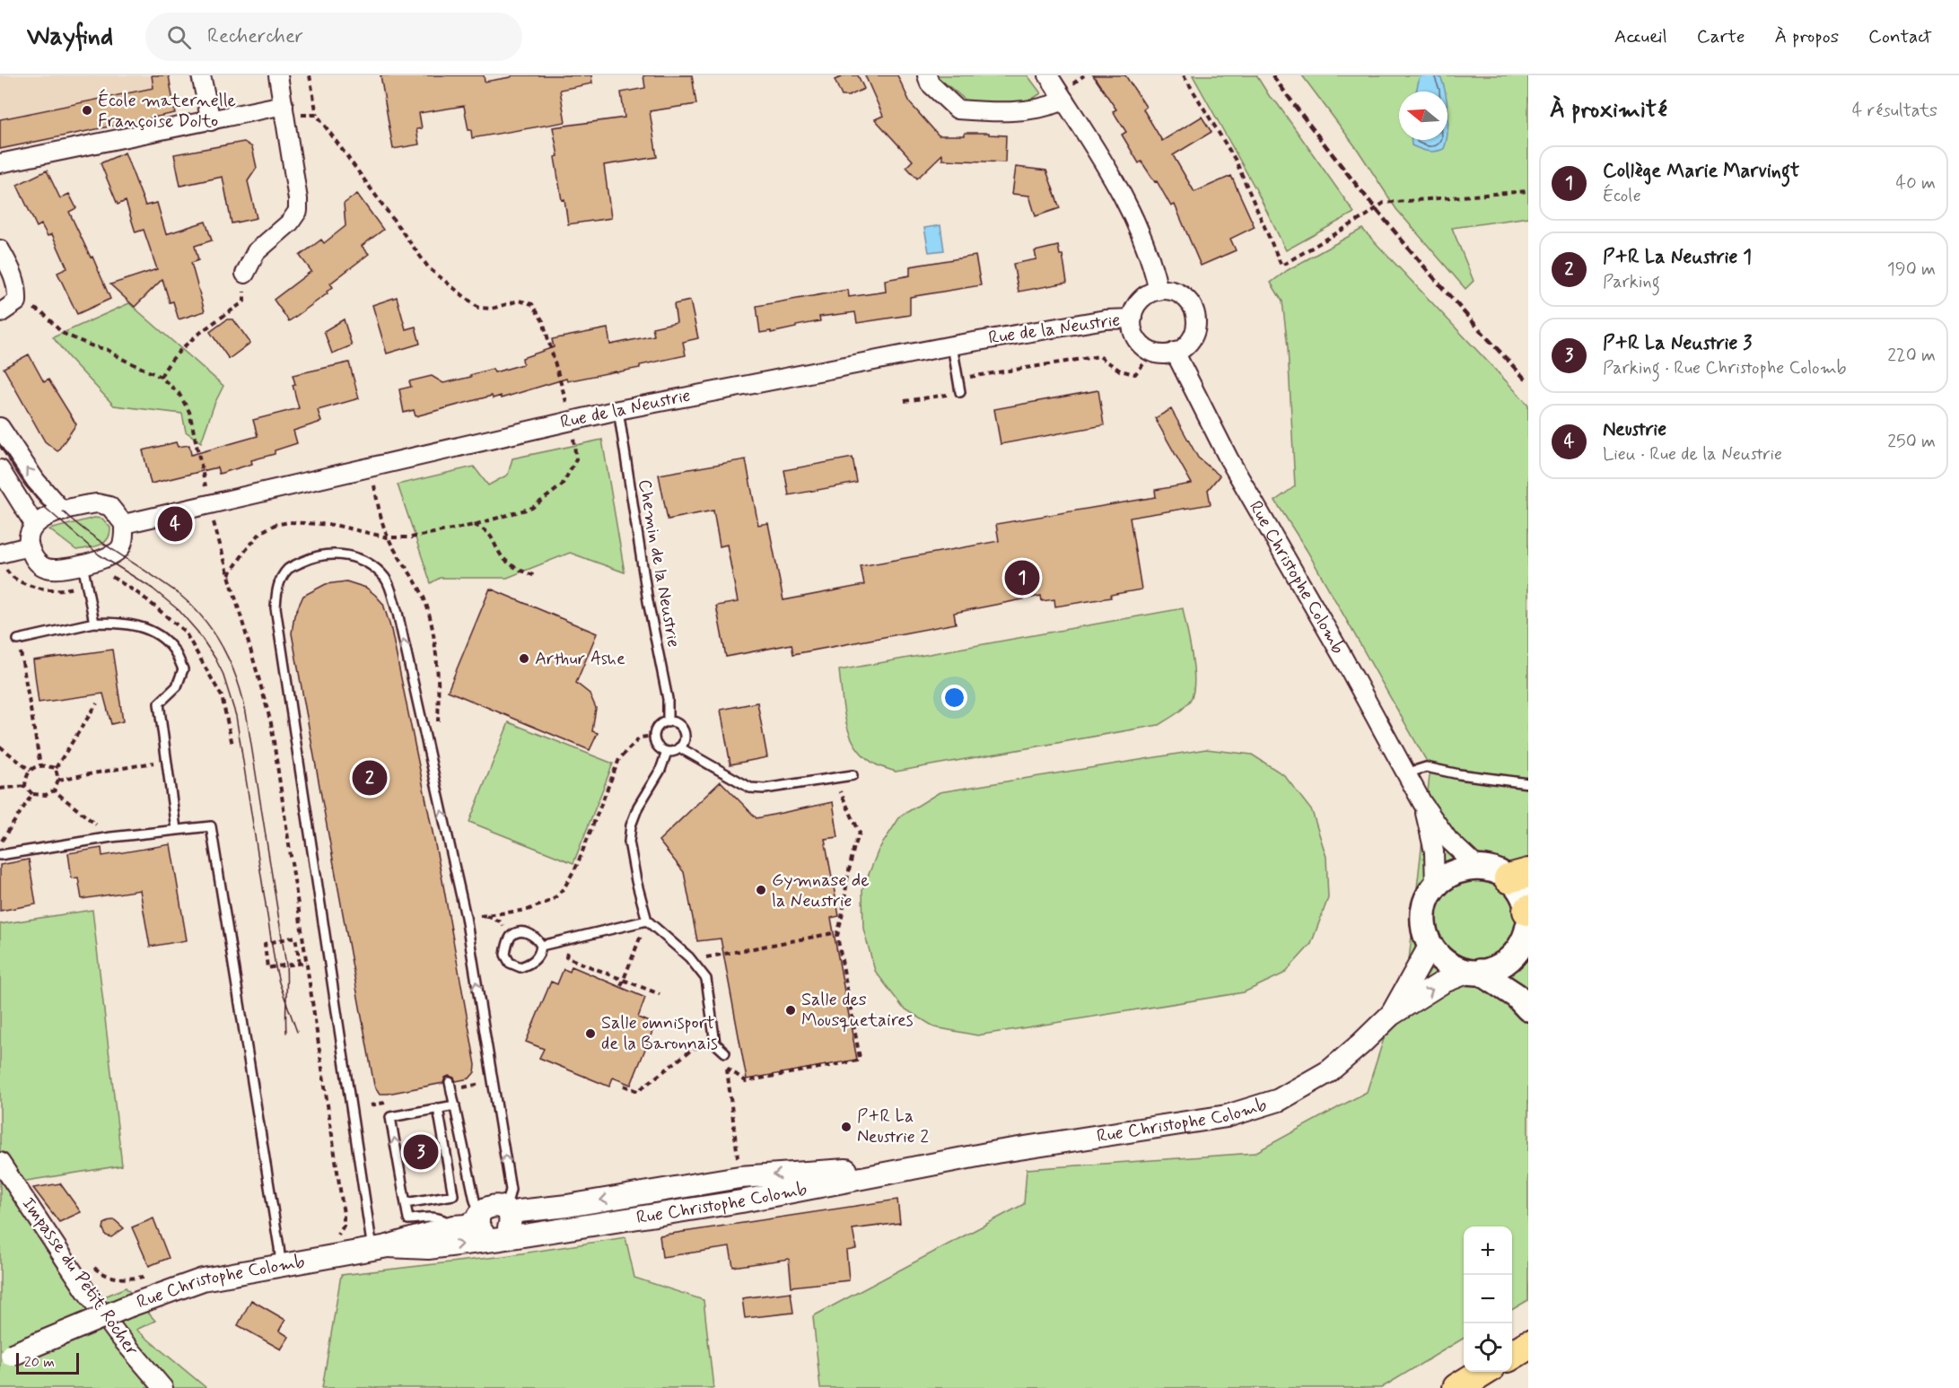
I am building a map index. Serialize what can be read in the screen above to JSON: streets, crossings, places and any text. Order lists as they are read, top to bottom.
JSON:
{
  "streets": {
    "street": ["Rue de la Neustrie", "Rue Christophe Colomb", "Impasse du Petit Rocher"],
    "lane": ["Chemin de la Neustrie"]
  },
  "crossings": [
    ["Rue de la Neustrie", "Chemin de la Neustrie"],
    ["Rue de la Neustrie", "Rue Christophe Colomb"]
  ],
  "places": [
    "École maternelle Françoise Dolto",
    "Arthur Ashe",
    "Gymnase de la Neustrie",
    "Salle des Mousquetaires",
    "Salle omnisport de la Baronnais",
    "P+R La Neustrie 2"
  ],
  "scale_bar": "20 m",
  "north": "left",
  "page": {
    "header": "Wayfind",
    "search": "Rechercher",
    "nav": [
      "Accueil",
      "Carte",
      "À propos",
      "Contact"
    ],
    "heading": ["À proximité", "4 résultats"],
    "list": [
      {
        "mark": "1",
        "name": "Collège Marie Marvingt",
        "note": "École",
        "value": "40 m"
      },
      {
        "mark": "2",
        "name": "P+R La Neustrie 1",
        "note": "Parking",
        "value": "190 m"
      },
      {
        "mark": "3",
        "name": "P+R La Neustrie 3",
        "note": "Parking · Rue Christophe Colomb",
        "value": "220 m"
      },
      {
        "mark": "4",
        "name": "Neustrie",
        "note": "Lieu · Rue de la Neustrie",
        "value": "250 m"
      }
    ],
    "pins": [
      "4",
      "1",
      "2",
      "3"
    ],
    "map_buttons": ["+", "−"],
    "scale": "20 m"
  }
}
